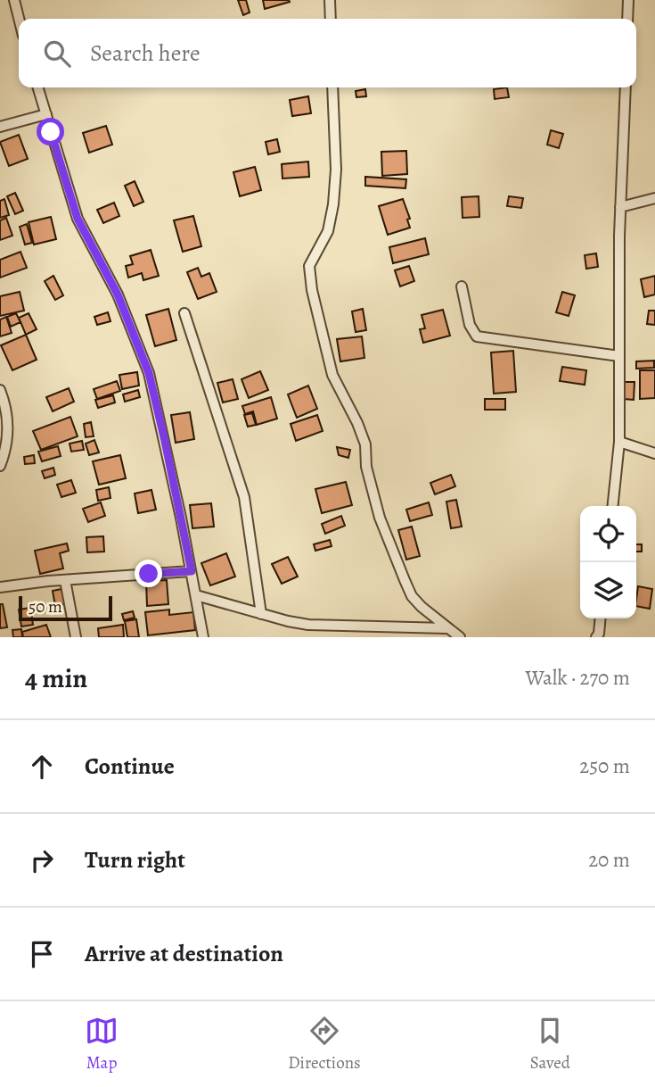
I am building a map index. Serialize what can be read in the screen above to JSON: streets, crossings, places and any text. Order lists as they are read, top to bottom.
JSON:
{
  "scale_bar": "50 m",
  "page": {
    "search": "Search here",
    "scale": "50 m",
    "heading": ["4 min", "Walk · 270 m"],
    "list": [
      ["Continue", "250 m"],
      ["Turn right", "20 m"],
      "Arrive at destination"
    ],
    "nav": ["Map", "Directions", "Saved"]
  }
}
